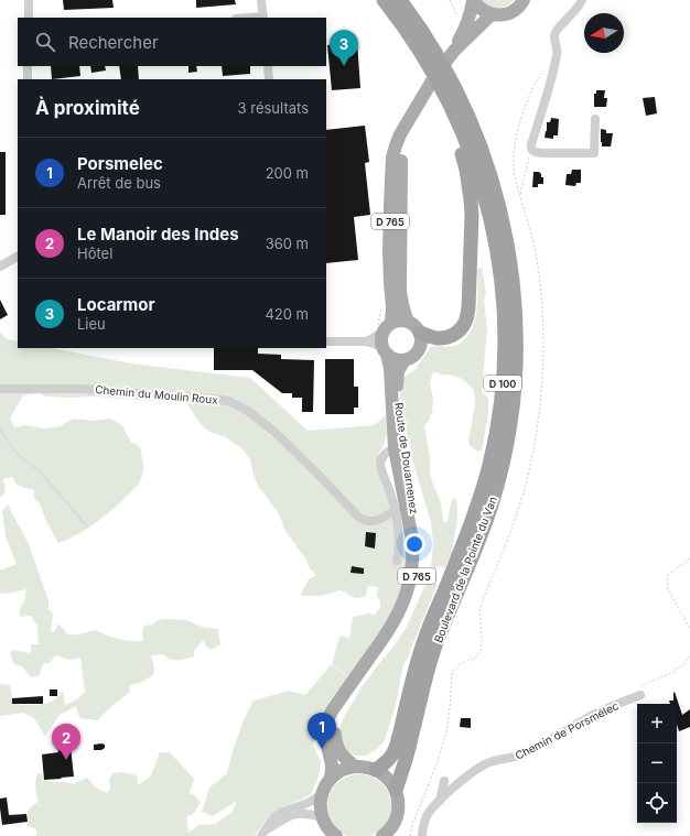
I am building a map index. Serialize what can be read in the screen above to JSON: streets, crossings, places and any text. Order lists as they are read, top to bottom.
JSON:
{
  "streets": {
    "highway": ["D 100", "Boulevard de la Pointe du Van"],
    "main road": ["D 765", "Route de Douarnenez"],
    "street": ["Chemin du Moulin Roux", "Chemin de Porsmélec"]
  },
  "crossings": [
    ["D 765", "Route de Douarnenez"]
  ],
  "north": "left",
  "page": {
    "search": "Rechercher",
    "pins": ["3", "1", "2"],
    "heading": ["À proximité", "3 résultats"],
    "list": [
      {
        "mark": "1",
        "name": "Porsmelec",
        "note": "Arrêt de bus",
        "value": "200 m"
      },
      {
        "mark": "2",
        "name": "Le Manoir des Indes",
        "note": "Hôtel",
        "value": "360 m"
      },
      {
        "mark": "3",
        "name": "Locarmor",
        "note": "Lieu",
        "value": "420 m"
      }
    ],
    "map_buttons": ["+", "−"]
  }
}
